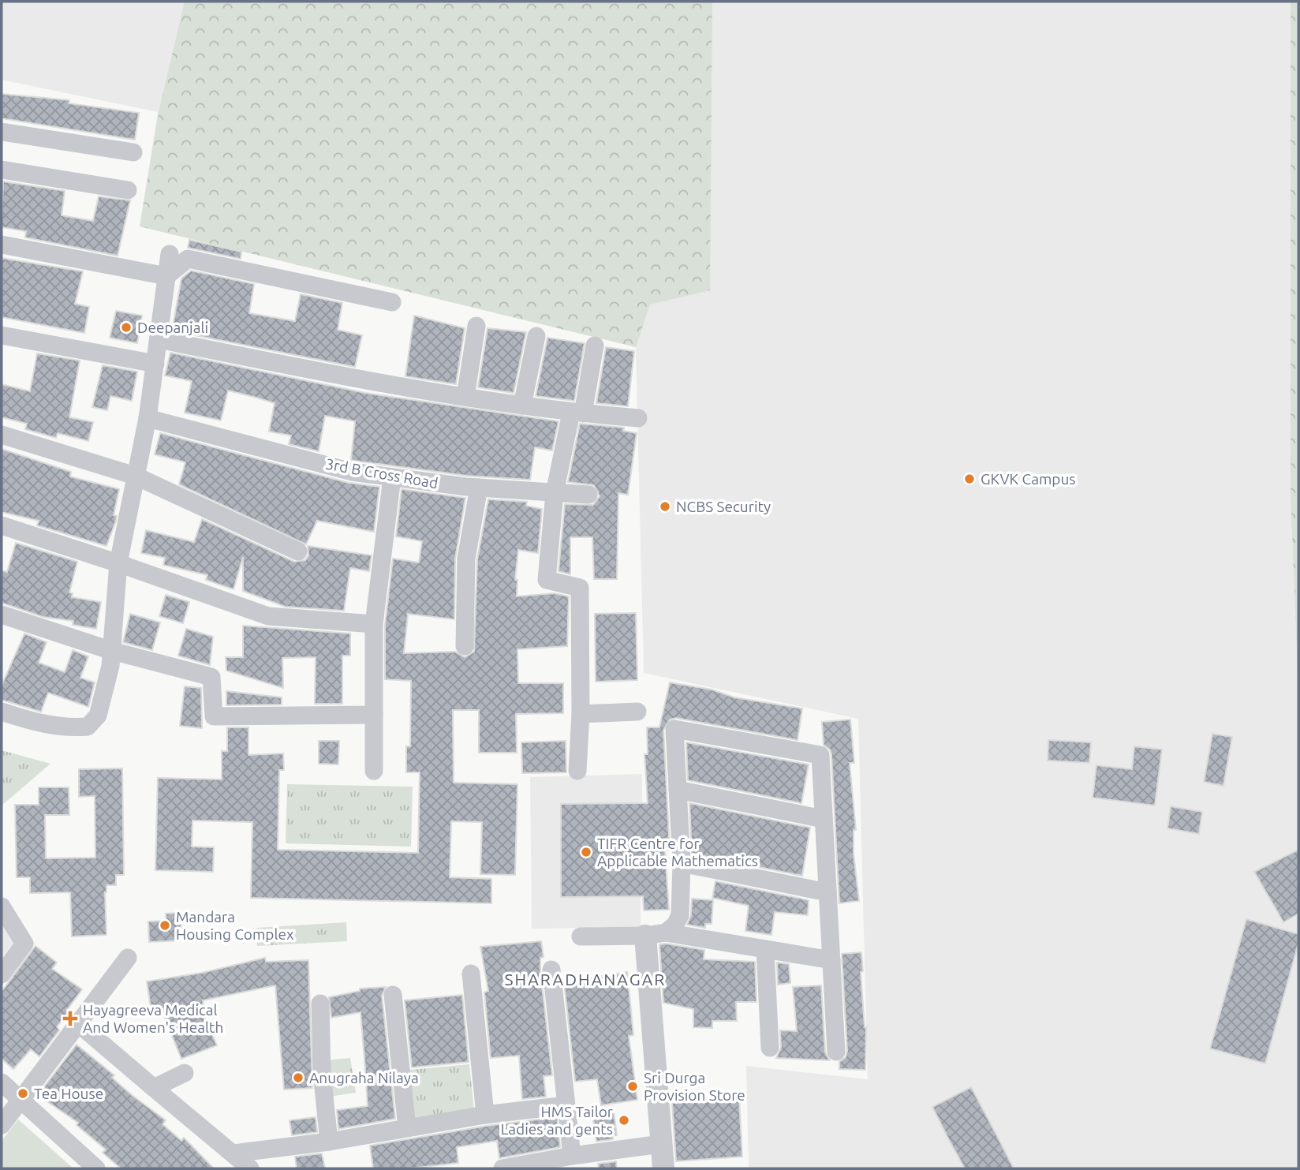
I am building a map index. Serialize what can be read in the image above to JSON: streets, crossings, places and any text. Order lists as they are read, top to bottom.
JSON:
{
  "streets": {
    "street": ["3rd B Cross Road"]
  },
  "districts": ["SHARADHANAGAR"],
  "places": {
    "other": [
      "Deepanjali",
      "GKVK Campus",
      "NCBS Security",
      "TIFR Centre for Applicable Mathematics",
      "Mandara Housing Complex",
      "Anugraha Nilaya",
      "Sri Durga Provision Store",
      "Tea House",
      "HMS Tailor Ladies and gents"
    ],
    "health": ["Hayagreeva Medical And Women's Health"]
  }
}
